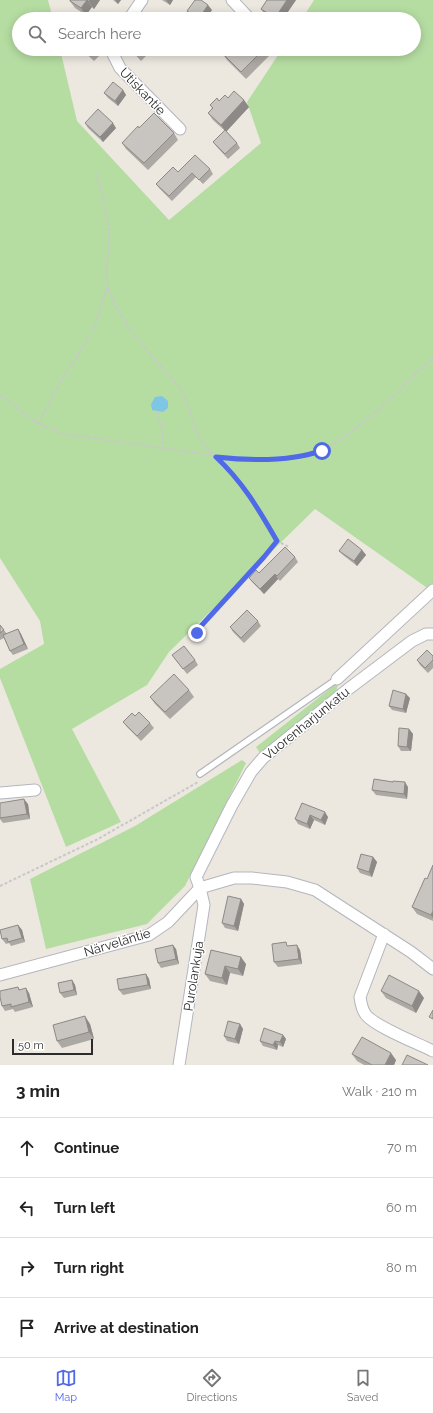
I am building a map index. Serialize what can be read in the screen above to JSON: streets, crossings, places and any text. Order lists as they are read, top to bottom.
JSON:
{
  "streets": {
    "street": [
      "Utiskantie",
      "Vuorenharjunkatu",
      "Närveläntie",
      "Purolankuja"
    ]
  },
  "crossings": [
    ["Vuorenharjunkatu", "Närveläntie"],
    ["Vuorenharjunkatu", "Purolankuja"],
    ["Närveläntie", "Purolankuja"]
  ],
  "scale_bar": "50 m",
  "page": {
    "search": "Search here",
    "scale": "50 m",
    "heading": ["3 min", "Walk · 210 m"],
    "list": [
      ["Continue", "70 m"],
      ["Turn left", "60 m"],
      ["Turn right", "80 m"],
      "Arrive at destination"
    ],
    "nav": ["Map", "Directions", "Saved"]
  }
}
